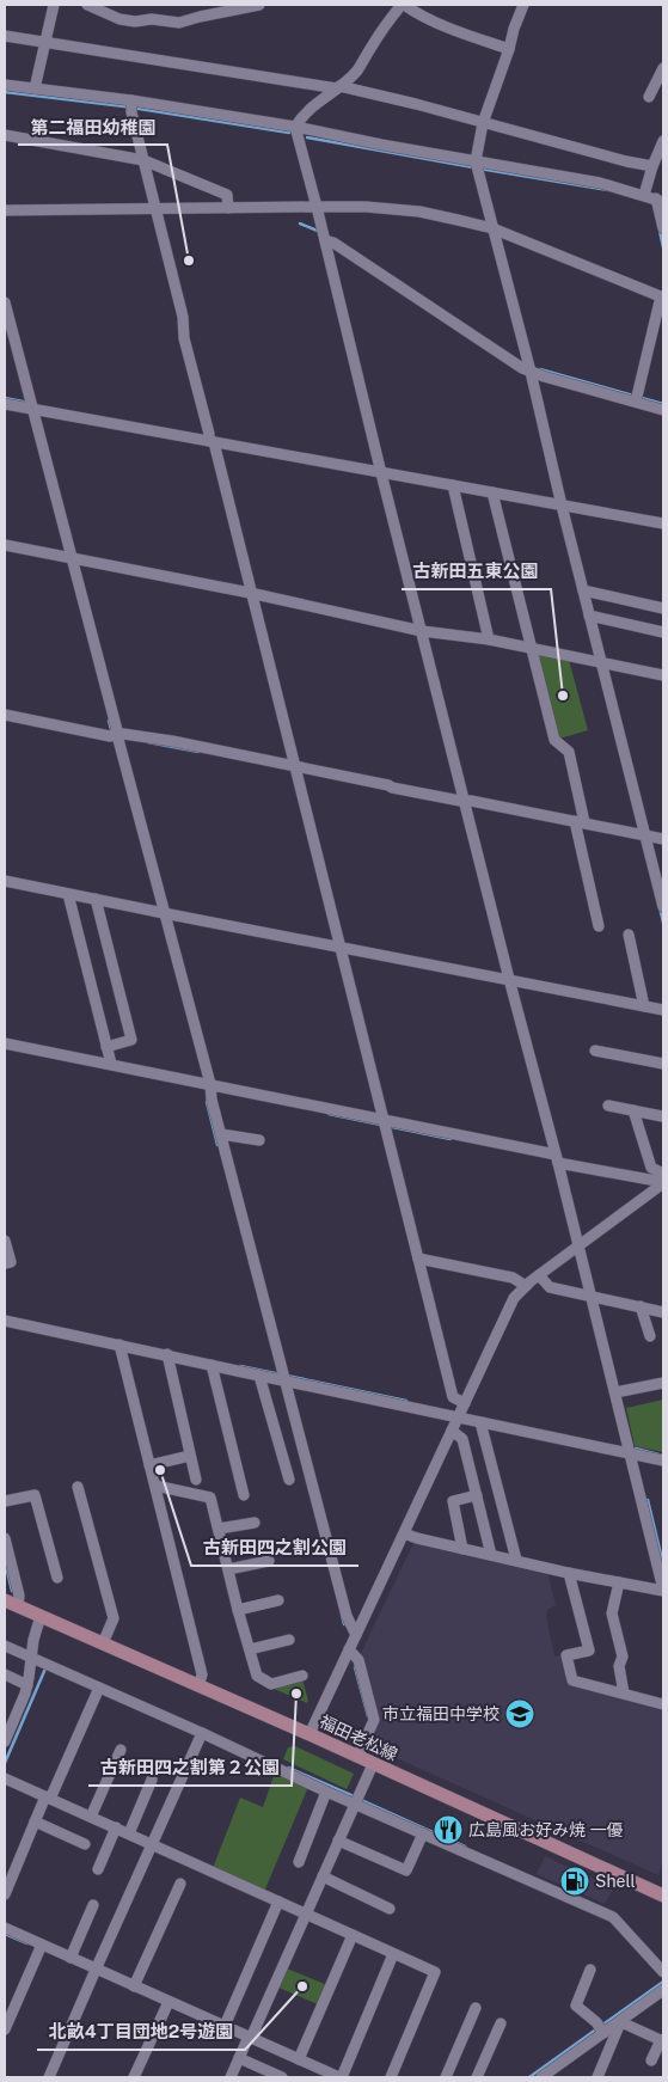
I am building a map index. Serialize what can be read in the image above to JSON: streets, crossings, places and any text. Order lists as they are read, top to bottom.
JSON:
{
  "streets": {
    "main road": ["福田老松線"]
  },
  "places": {
    "other": [
      "第二福田幼稚園",
      "古新田五東公園",
      "古新田四之割公園",
      "古新田四之割第２公園",
      "北畝4丁目団地2号遊園"
    ],
    "school or university": ["市立福田中学校"],
    "restaurant": ["広島風お好み焼 一優"],
    "fuel station": ["Shell"]
  }
}
